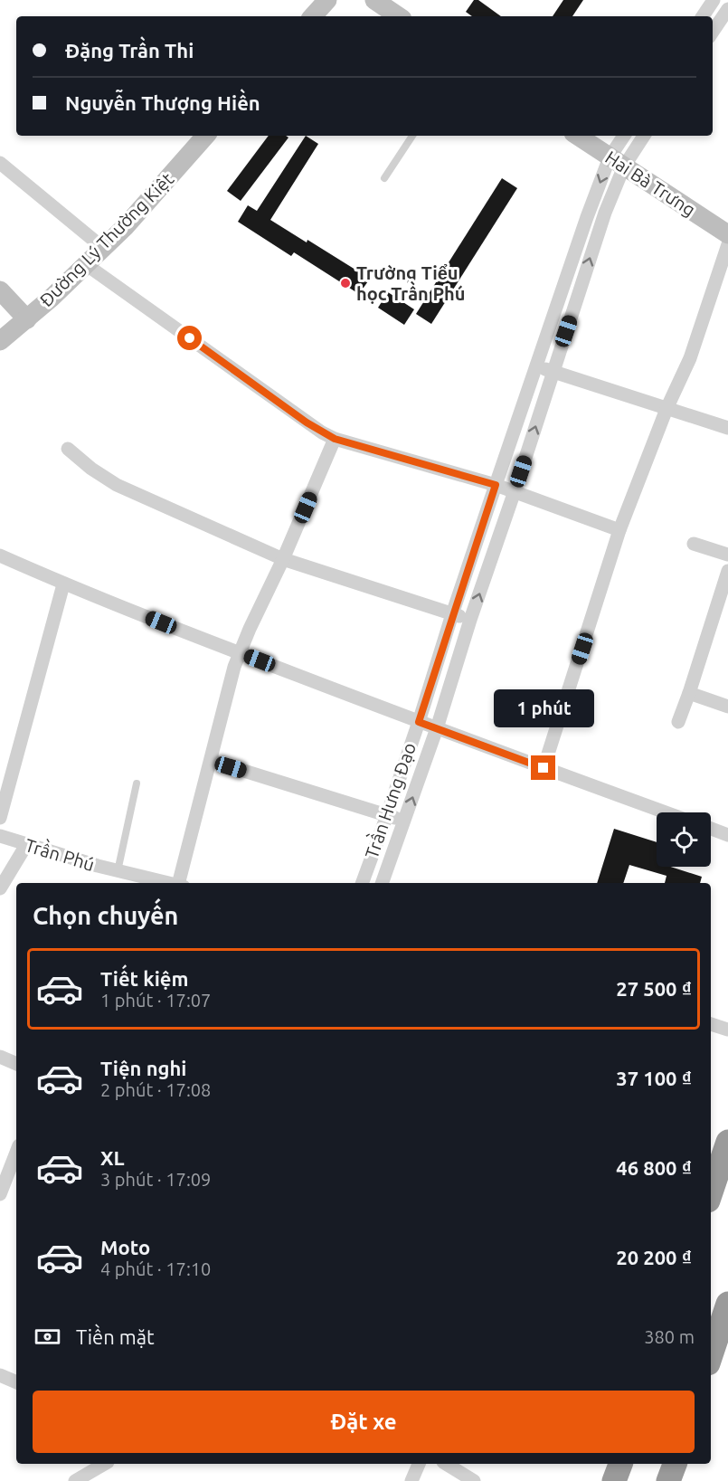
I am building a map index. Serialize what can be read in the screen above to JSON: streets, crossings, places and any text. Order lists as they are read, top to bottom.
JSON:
{
  "streets": {
    "street": [
      "Hai Bà Trưng",
      "Đường Lý Thường Kiệt",
      "Trần Hưng Đạo",
      "Trần Phú"
    ]
  },
  "crossings": [
    ["Hai Bà Trưng", "Trần Hưng Đạo"]
  ],
  "places": ["Trường Tiểu học Trần Phú"],
  "page": {
    "banner": ["Đặng Trần Thi", "Nguyễn Thượng Hiền"],
    "bubble": "1 phút",
    "heading": "Chọn chuyến",
    "list": [
      {
        "name": "Tiết kiệm",
        "note": "1 phút · 17:07",
        "value": "27 500 ₫"
      },
      {
        "name": "Tiện nghi",
        "note": "2 phút · 17:08",
        "value": "37 100 ₫"
      },
      {
        "name": "XL",
        "note": "3 phút · 17:09",
        "value": "46 800 ₫"
      },
      {
        "name": "Moto",
        "note": "4 phút · 17:10",
        "value": "20 200 ₫"
      }
    ],
    "pay": ["Tiền mặt", "380 m"],
    "buttons": "Đặt xe"
  }
}
